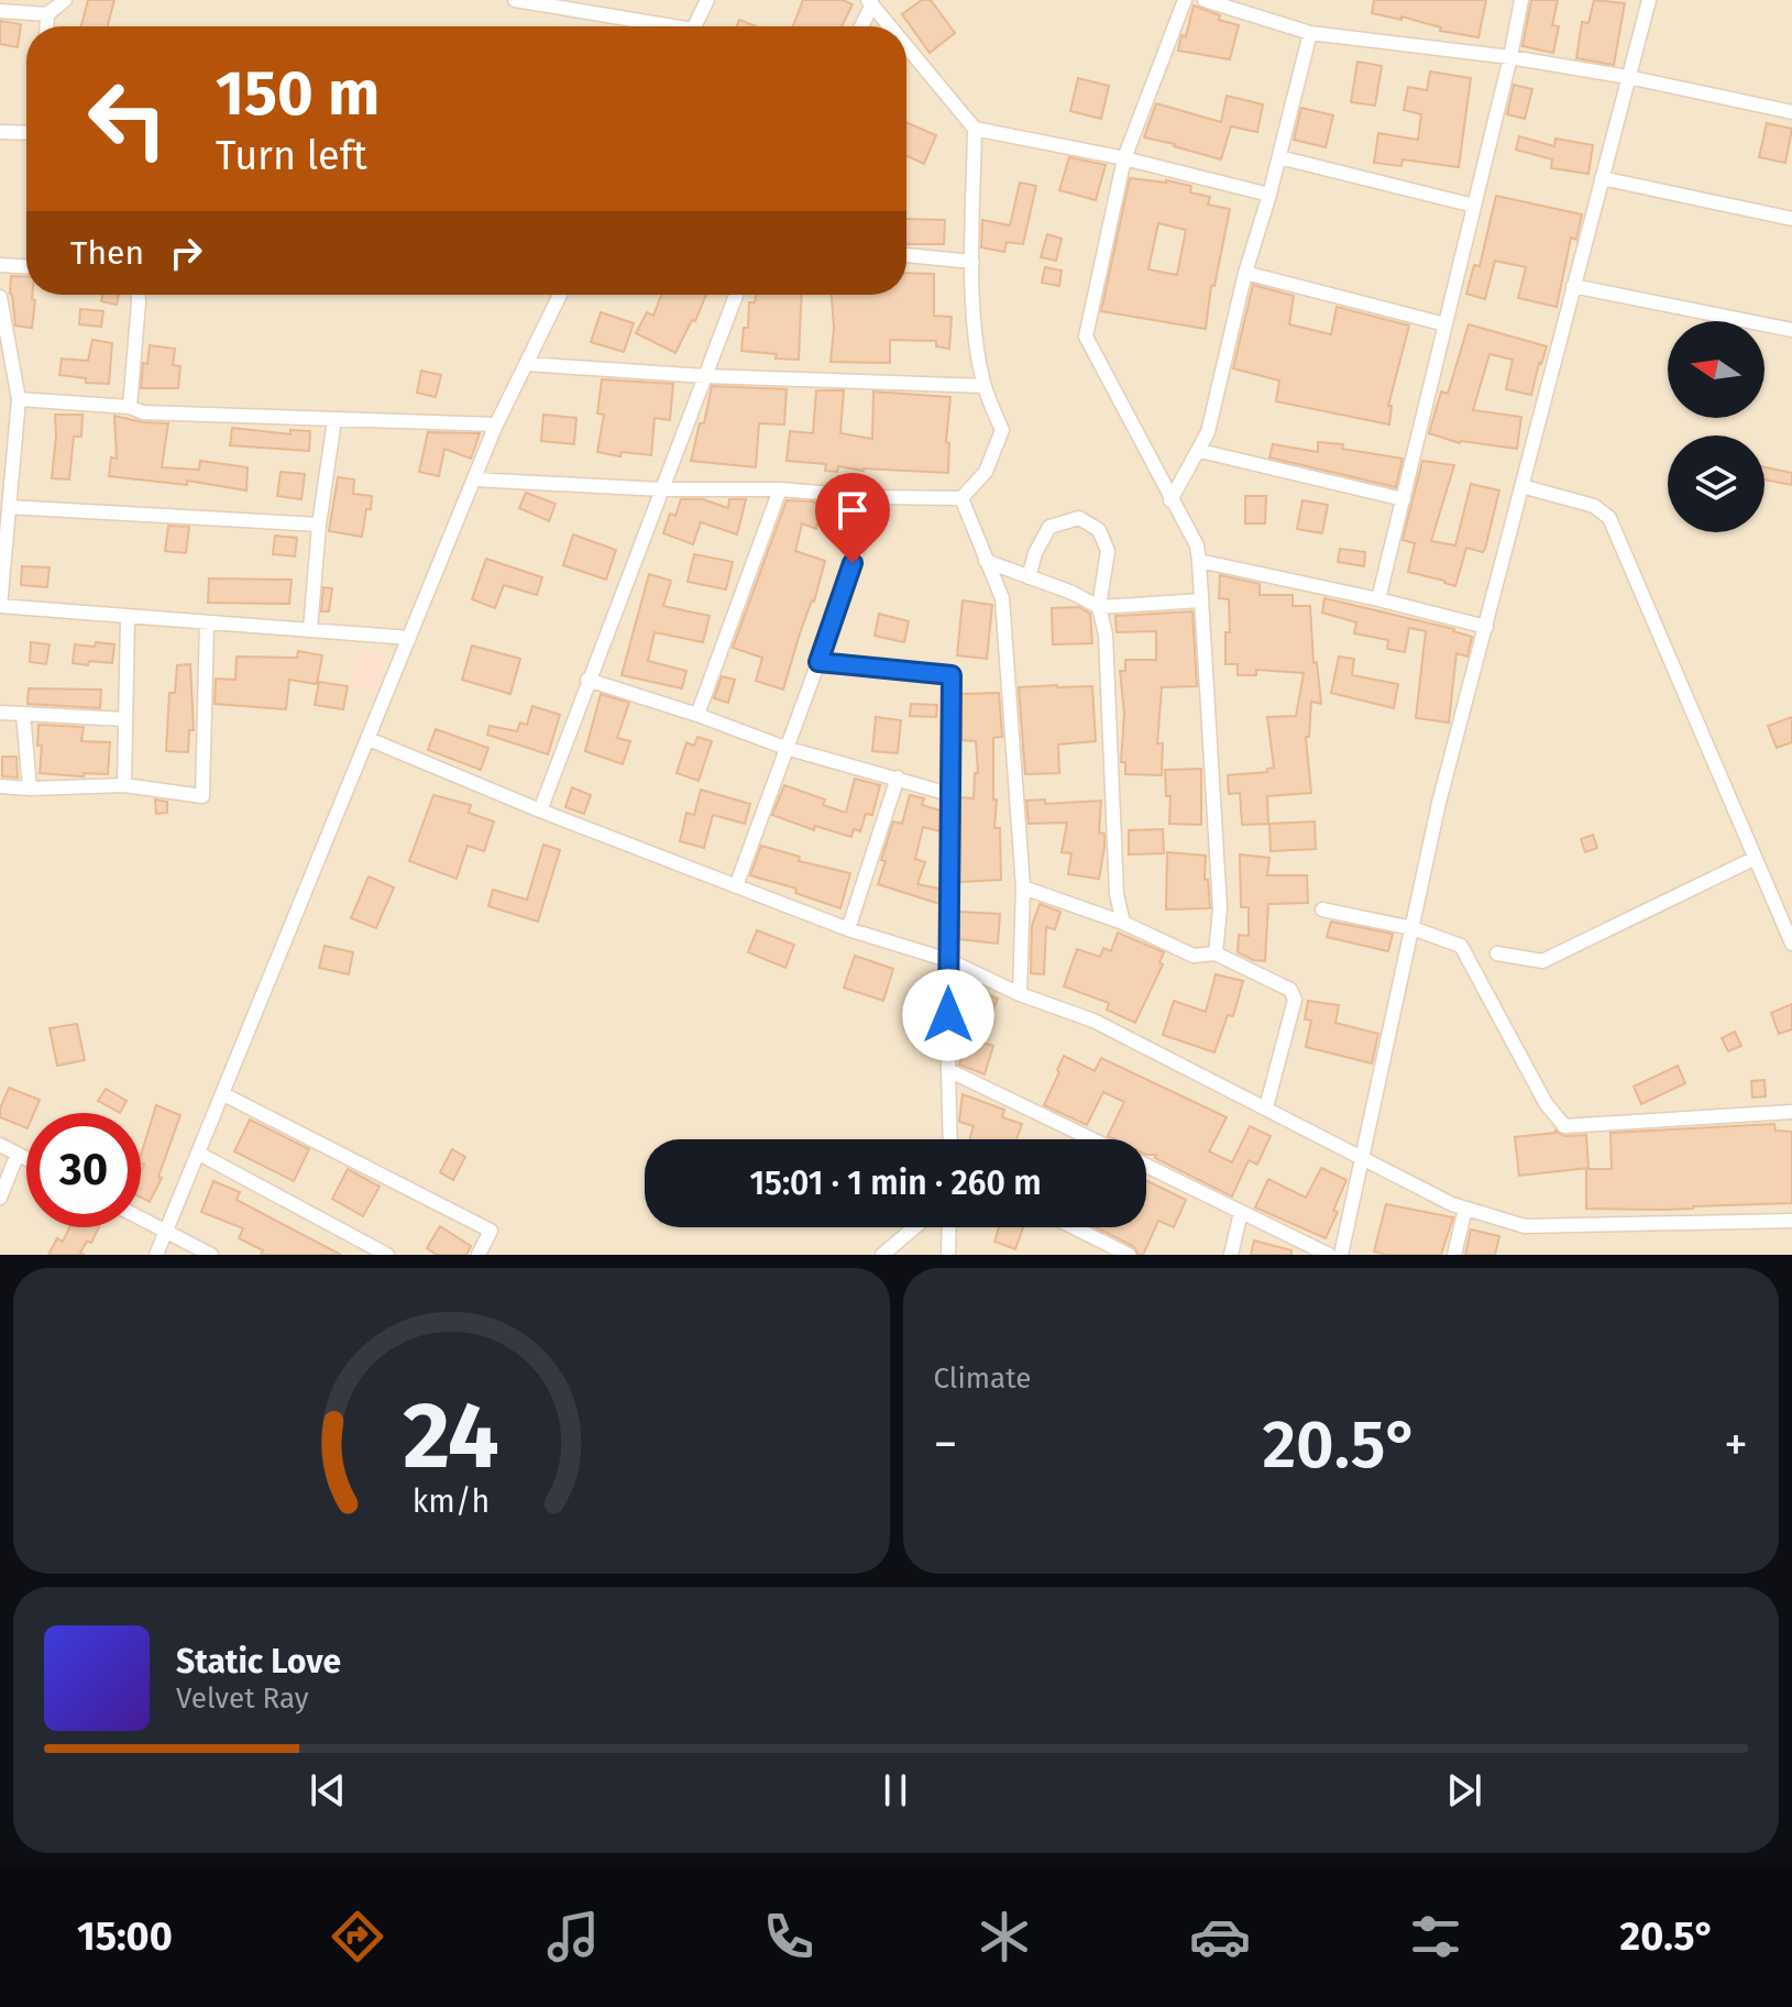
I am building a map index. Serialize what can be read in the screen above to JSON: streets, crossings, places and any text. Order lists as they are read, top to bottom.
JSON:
{
  "north": "left",
  "page": {
    "turn": ["150 m", "Turn left"],
    "then": "Then",
    "limit": "30",
    "trip": "15:01 · 1 min · 260 m",
    "tile": "Climate",
    "heat": ["−", "20.5°", "+"],
    "song": ["Static Love", "Velvet Ray"],
    "tabs": ["15:00", "20.5°"],
    "gauge": ["24", "km/h"]
  }
}
